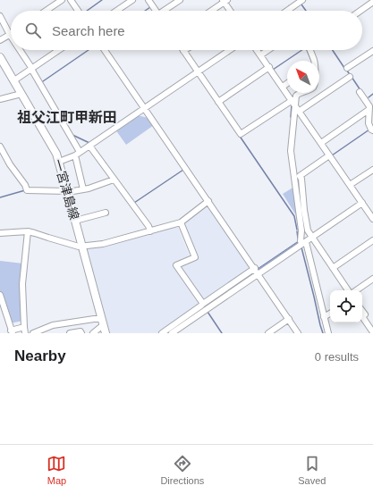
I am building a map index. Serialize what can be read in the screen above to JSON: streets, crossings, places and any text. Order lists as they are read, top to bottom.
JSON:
{
  "streets": {
    "main road": ["一宮津島線"]
  },
  "districts": ["祖父江町甲新田"],
  "north": "top left",
  "page": {
    "search": "Search here",
    "heading": ["Nearby", "0 results"],
    "nav": ["Map", "Directions", "Saved"]
  }
}
